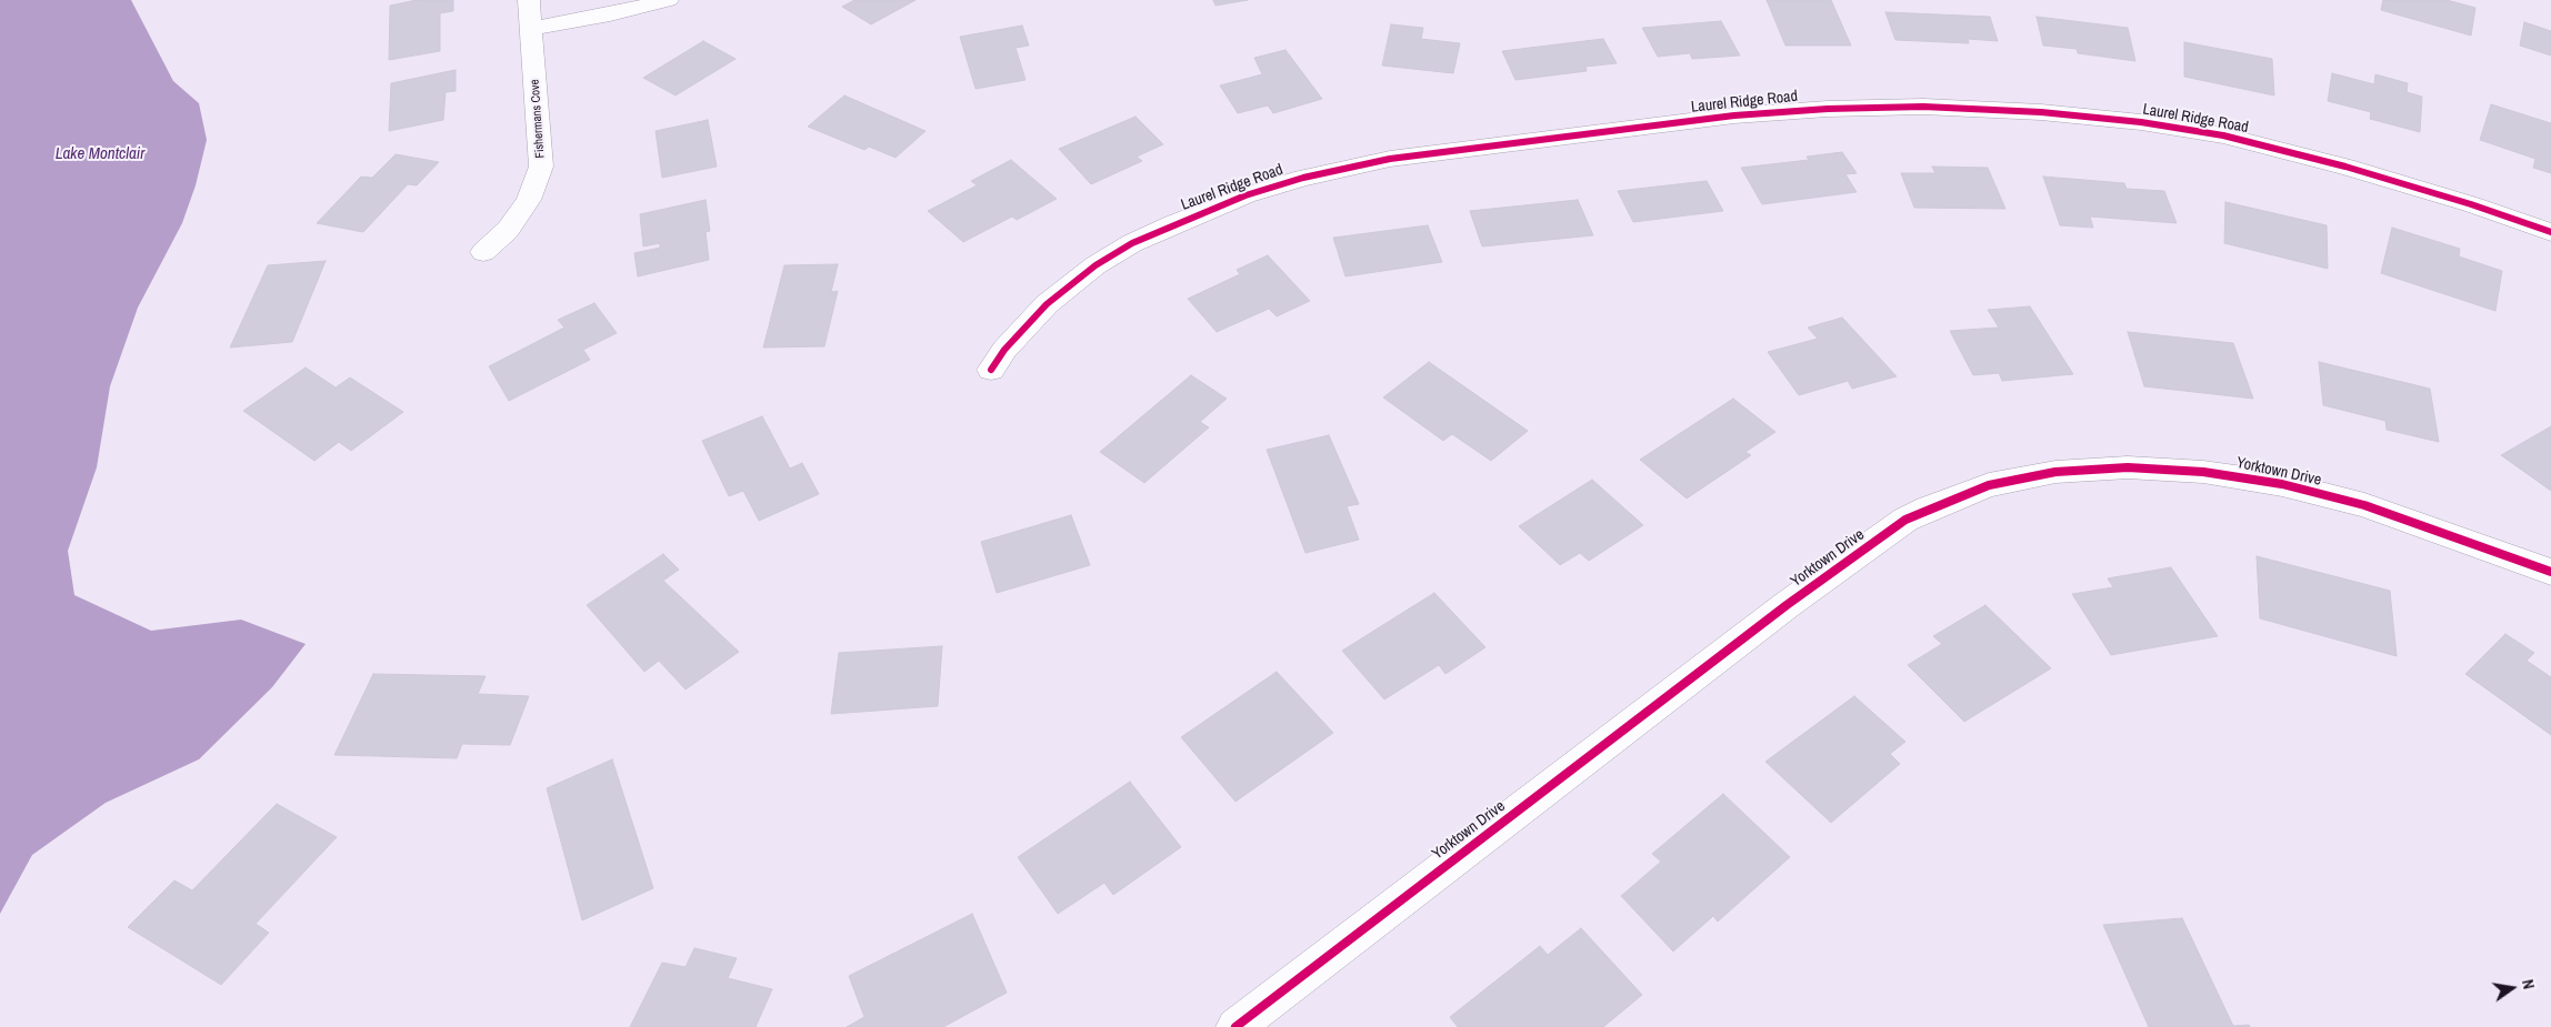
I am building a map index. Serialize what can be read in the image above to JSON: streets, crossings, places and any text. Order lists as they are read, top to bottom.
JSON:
{
  "streets": {
    "street": ["Laurel Ridge Road", "Fishermans Cove", "Yorktown Drive"]
  },
  "water": ["Lake Montclair"],
  "north": "right"
}
